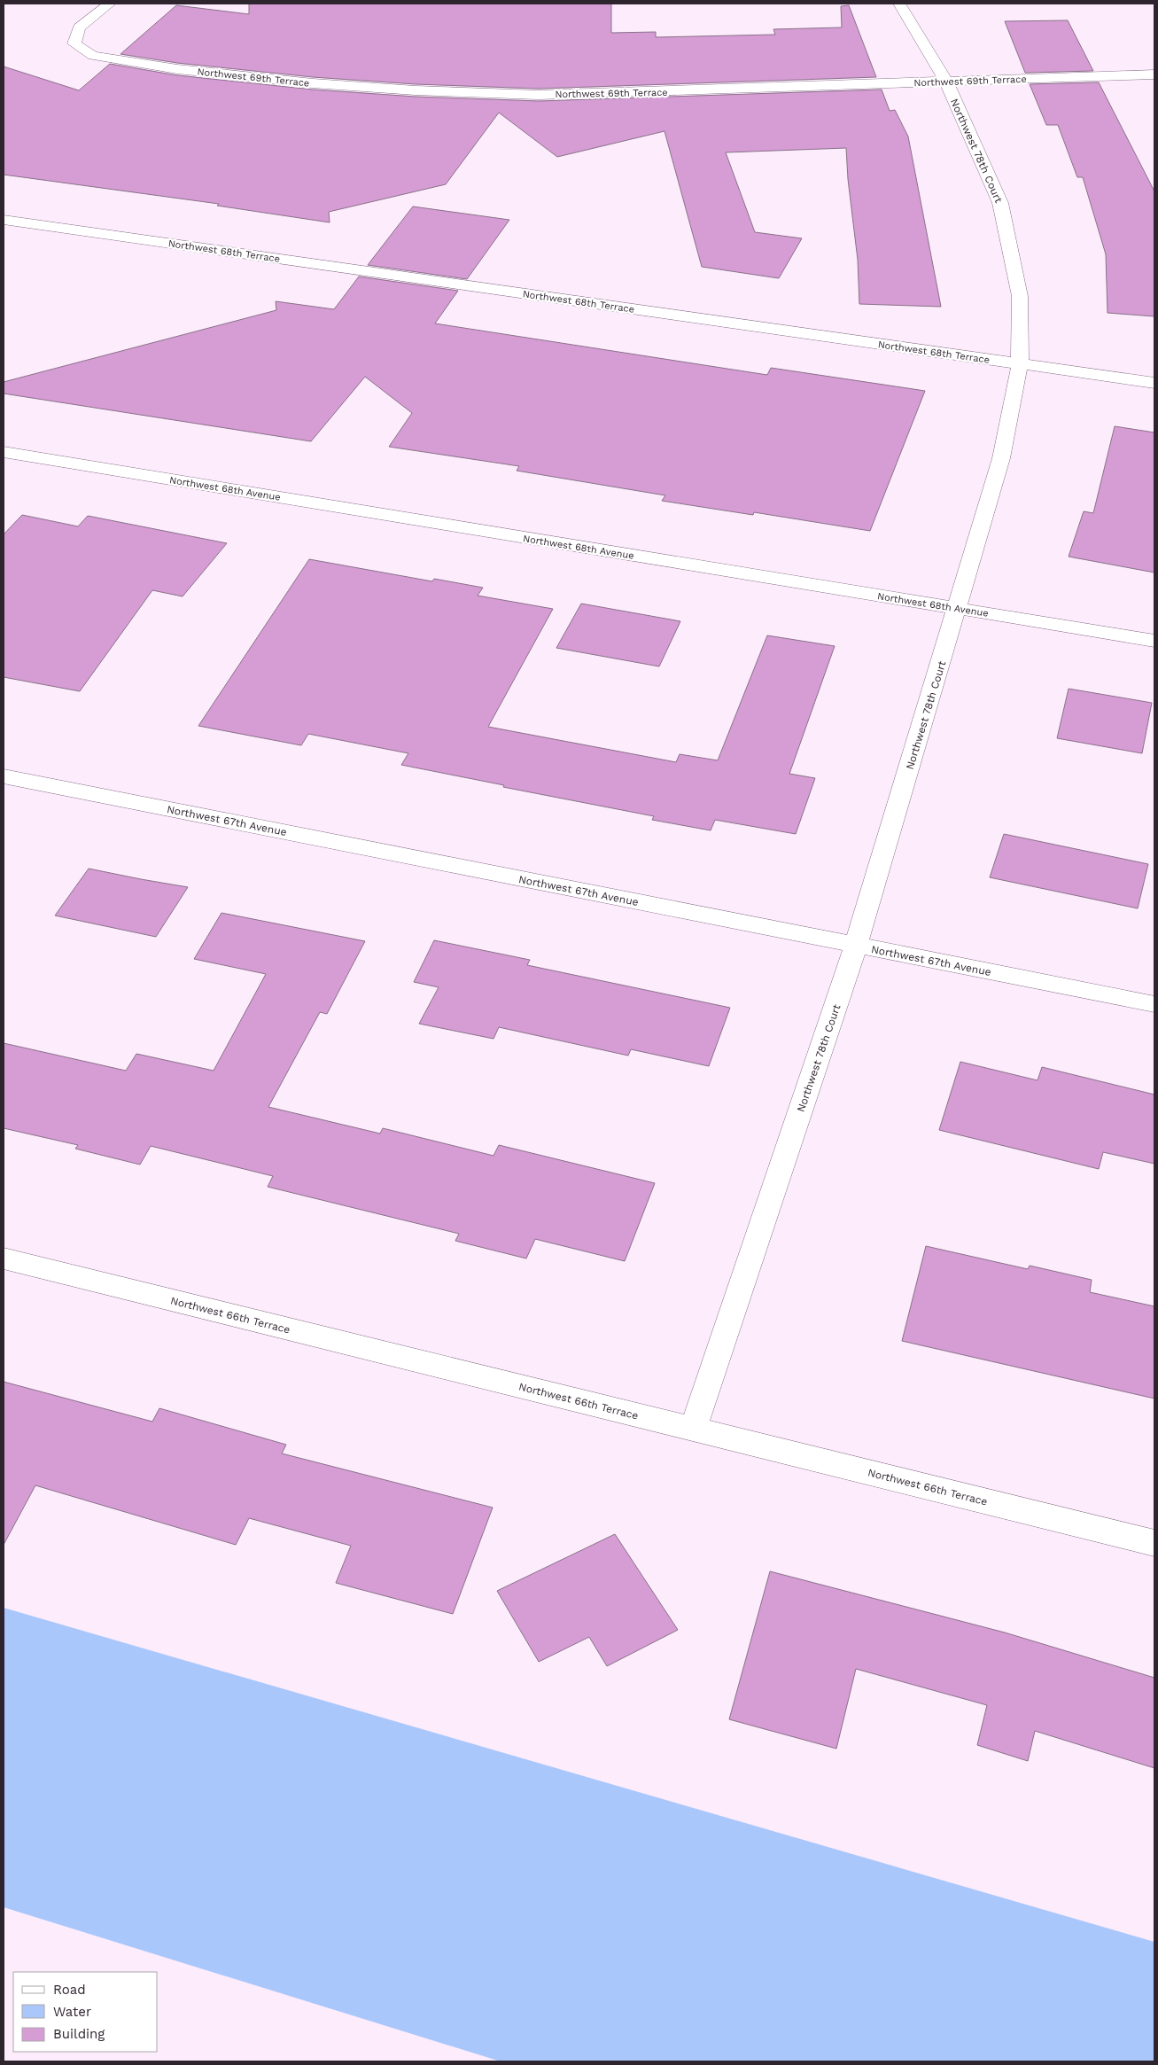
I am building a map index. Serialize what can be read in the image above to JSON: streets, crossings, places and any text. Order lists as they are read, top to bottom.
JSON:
{
  "streets": {
    "street": [
      "Northwest 69th Terrace",
      "Northwest 78th Court",
      "Northwest 68th Terrace",
      "Northwest 68th Avenue",
      "Northwest 67th Avenue",
      "Northwest 66th Terrace"
    ]
  },
  "crossings": [
    ["Northwest 69th Terrace", "Northwest 78th Court"],
    ["Northwest 78th Court", "Northwest 68th Terrace"],
    ["Northwest 78th Court", "Northwest 68th Avenue"],
    ["Northwest 78th Court", "Northwest 67th Avenue"],
    ["Northwest 78th Court", "Northwest 66th Terrace"]
  ],
  "legend": ["Road", "Water", "Building"]
}
